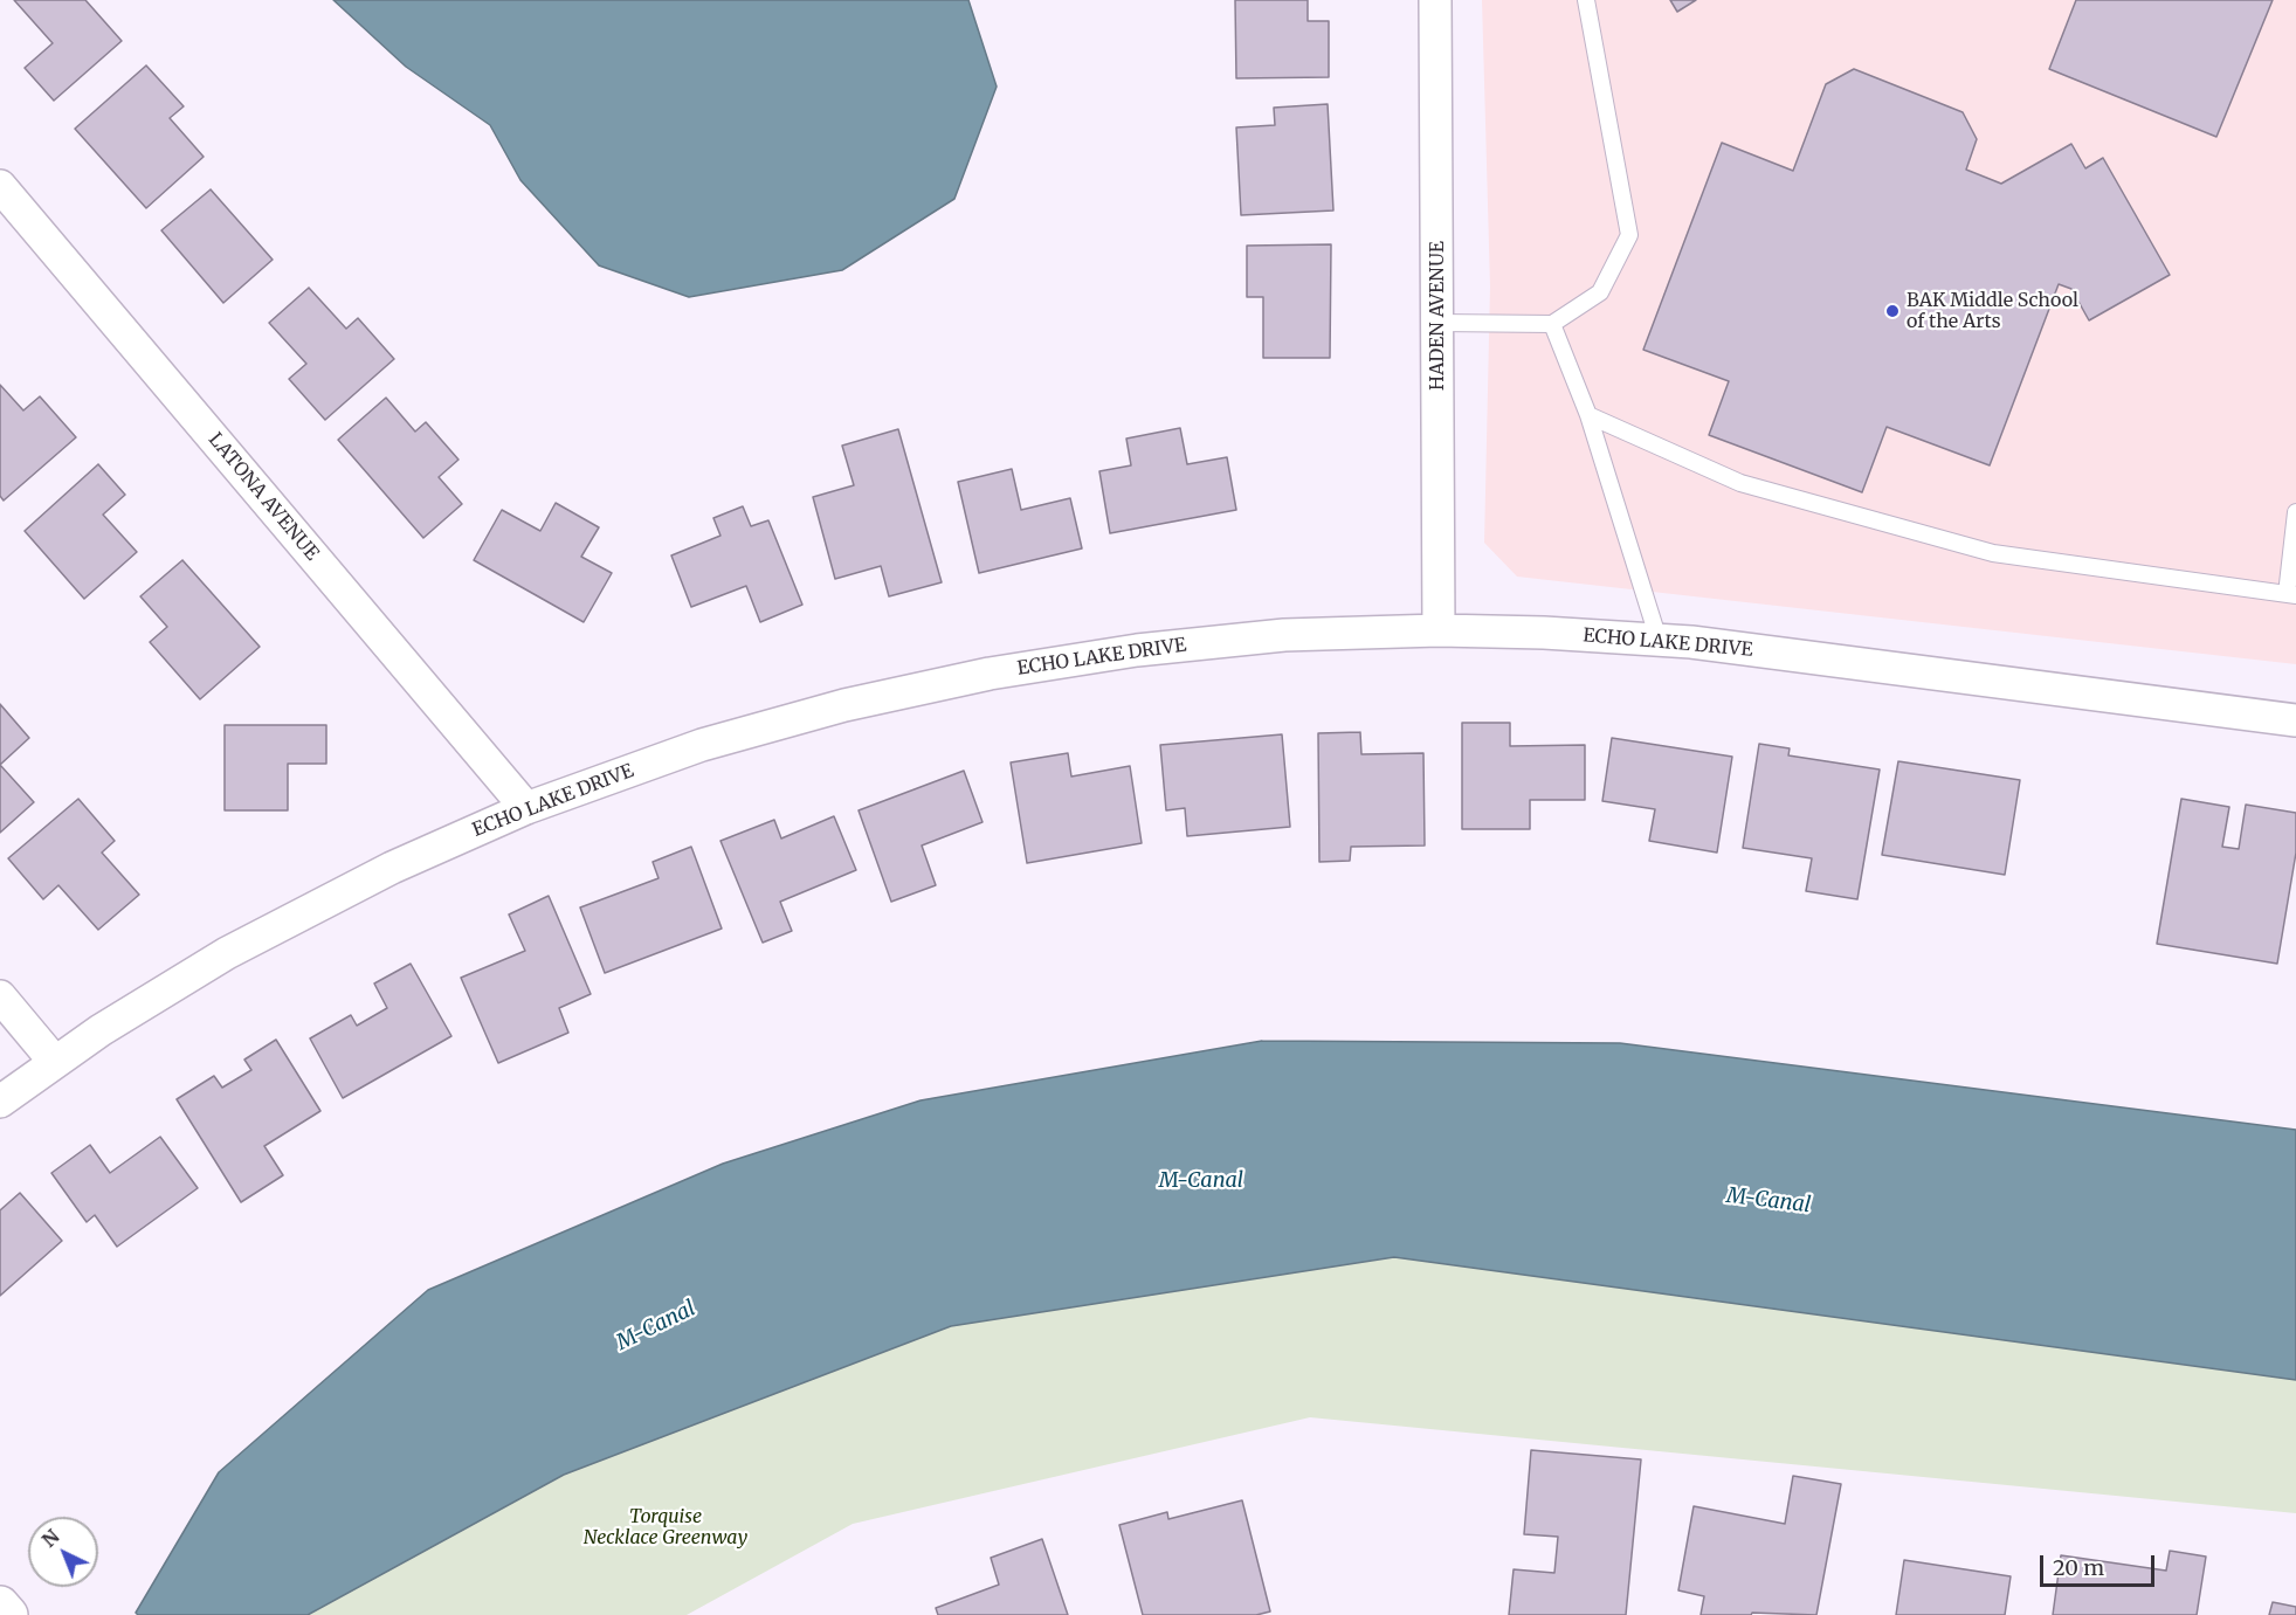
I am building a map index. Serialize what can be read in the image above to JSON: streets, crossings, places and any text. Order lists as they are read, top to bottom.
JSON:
{
  "streets": {
    "street": ["HADEN AVENUE", "LATONA AVENUE", "ECHO LAKE DRIVE"]
  },
  "crossings": [
    ["HADEN AVENUE", "ECHO LAKE DRIVE"],
    ["LATONA AVENUE", "ECHO LAKE DRIVE"]
  ],
  "water": ["M-Canal"],
  "parks": ["Torquise Necklace Greenway"],
  "places": ["BAK Middle School of the Arts"],
  "scale_bar": "20 m",
  "north": "top left"
}
